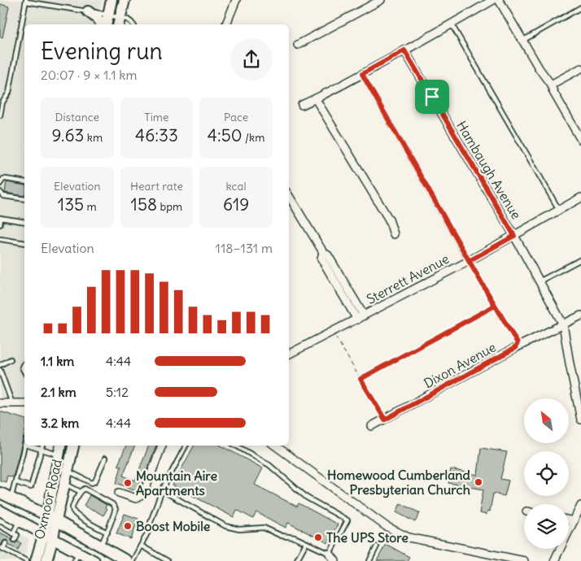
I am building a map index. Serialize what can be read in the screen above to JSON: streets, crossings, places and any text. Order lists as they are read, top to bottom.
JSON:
{
  "streets": {
    "main road": ["Oxmoor Road"],
    "street": ["Hambaugh Avenue", "Sterrett Avenue", "Dixon Avenue"]
  },
  "crossings": [
    ["Hambaugh Avenue", "Sterrett Avenue"],
    ["Hambaugh Avenue", "Dixon Avenue"]
  ],
  "places": [
    "Homewood Cumberland Presbyterian Church",
    "Mountain Aire Apartments",
    "Boost Mobile",
    "The UPS Store"
  ],
  "north": "top left",
  "page": {
    "heading": ["Evening run", "20:07 · 9 × 1.1 km"],
    "stats": [
      ["Distance", "9.63 km"],
      ["Time", "46:33"],
      ["Pace", "4:50 /km"],
      ["Elevation", "135 m"],
      ["Heart rate", "158 bpm"],
      ["kcal", "619"]
    ],
    "chart": ["Elevation", "118–131 m"],
    "list": [
      {
        "name": "1.1 km",
        "note": "4:44"
      },
      {
        "name": "2.1 km",
        "note": "5:12"
      },
      {
        "name": "3.2 km",
        "note": "4:44"
      }
    ]
  }
}
